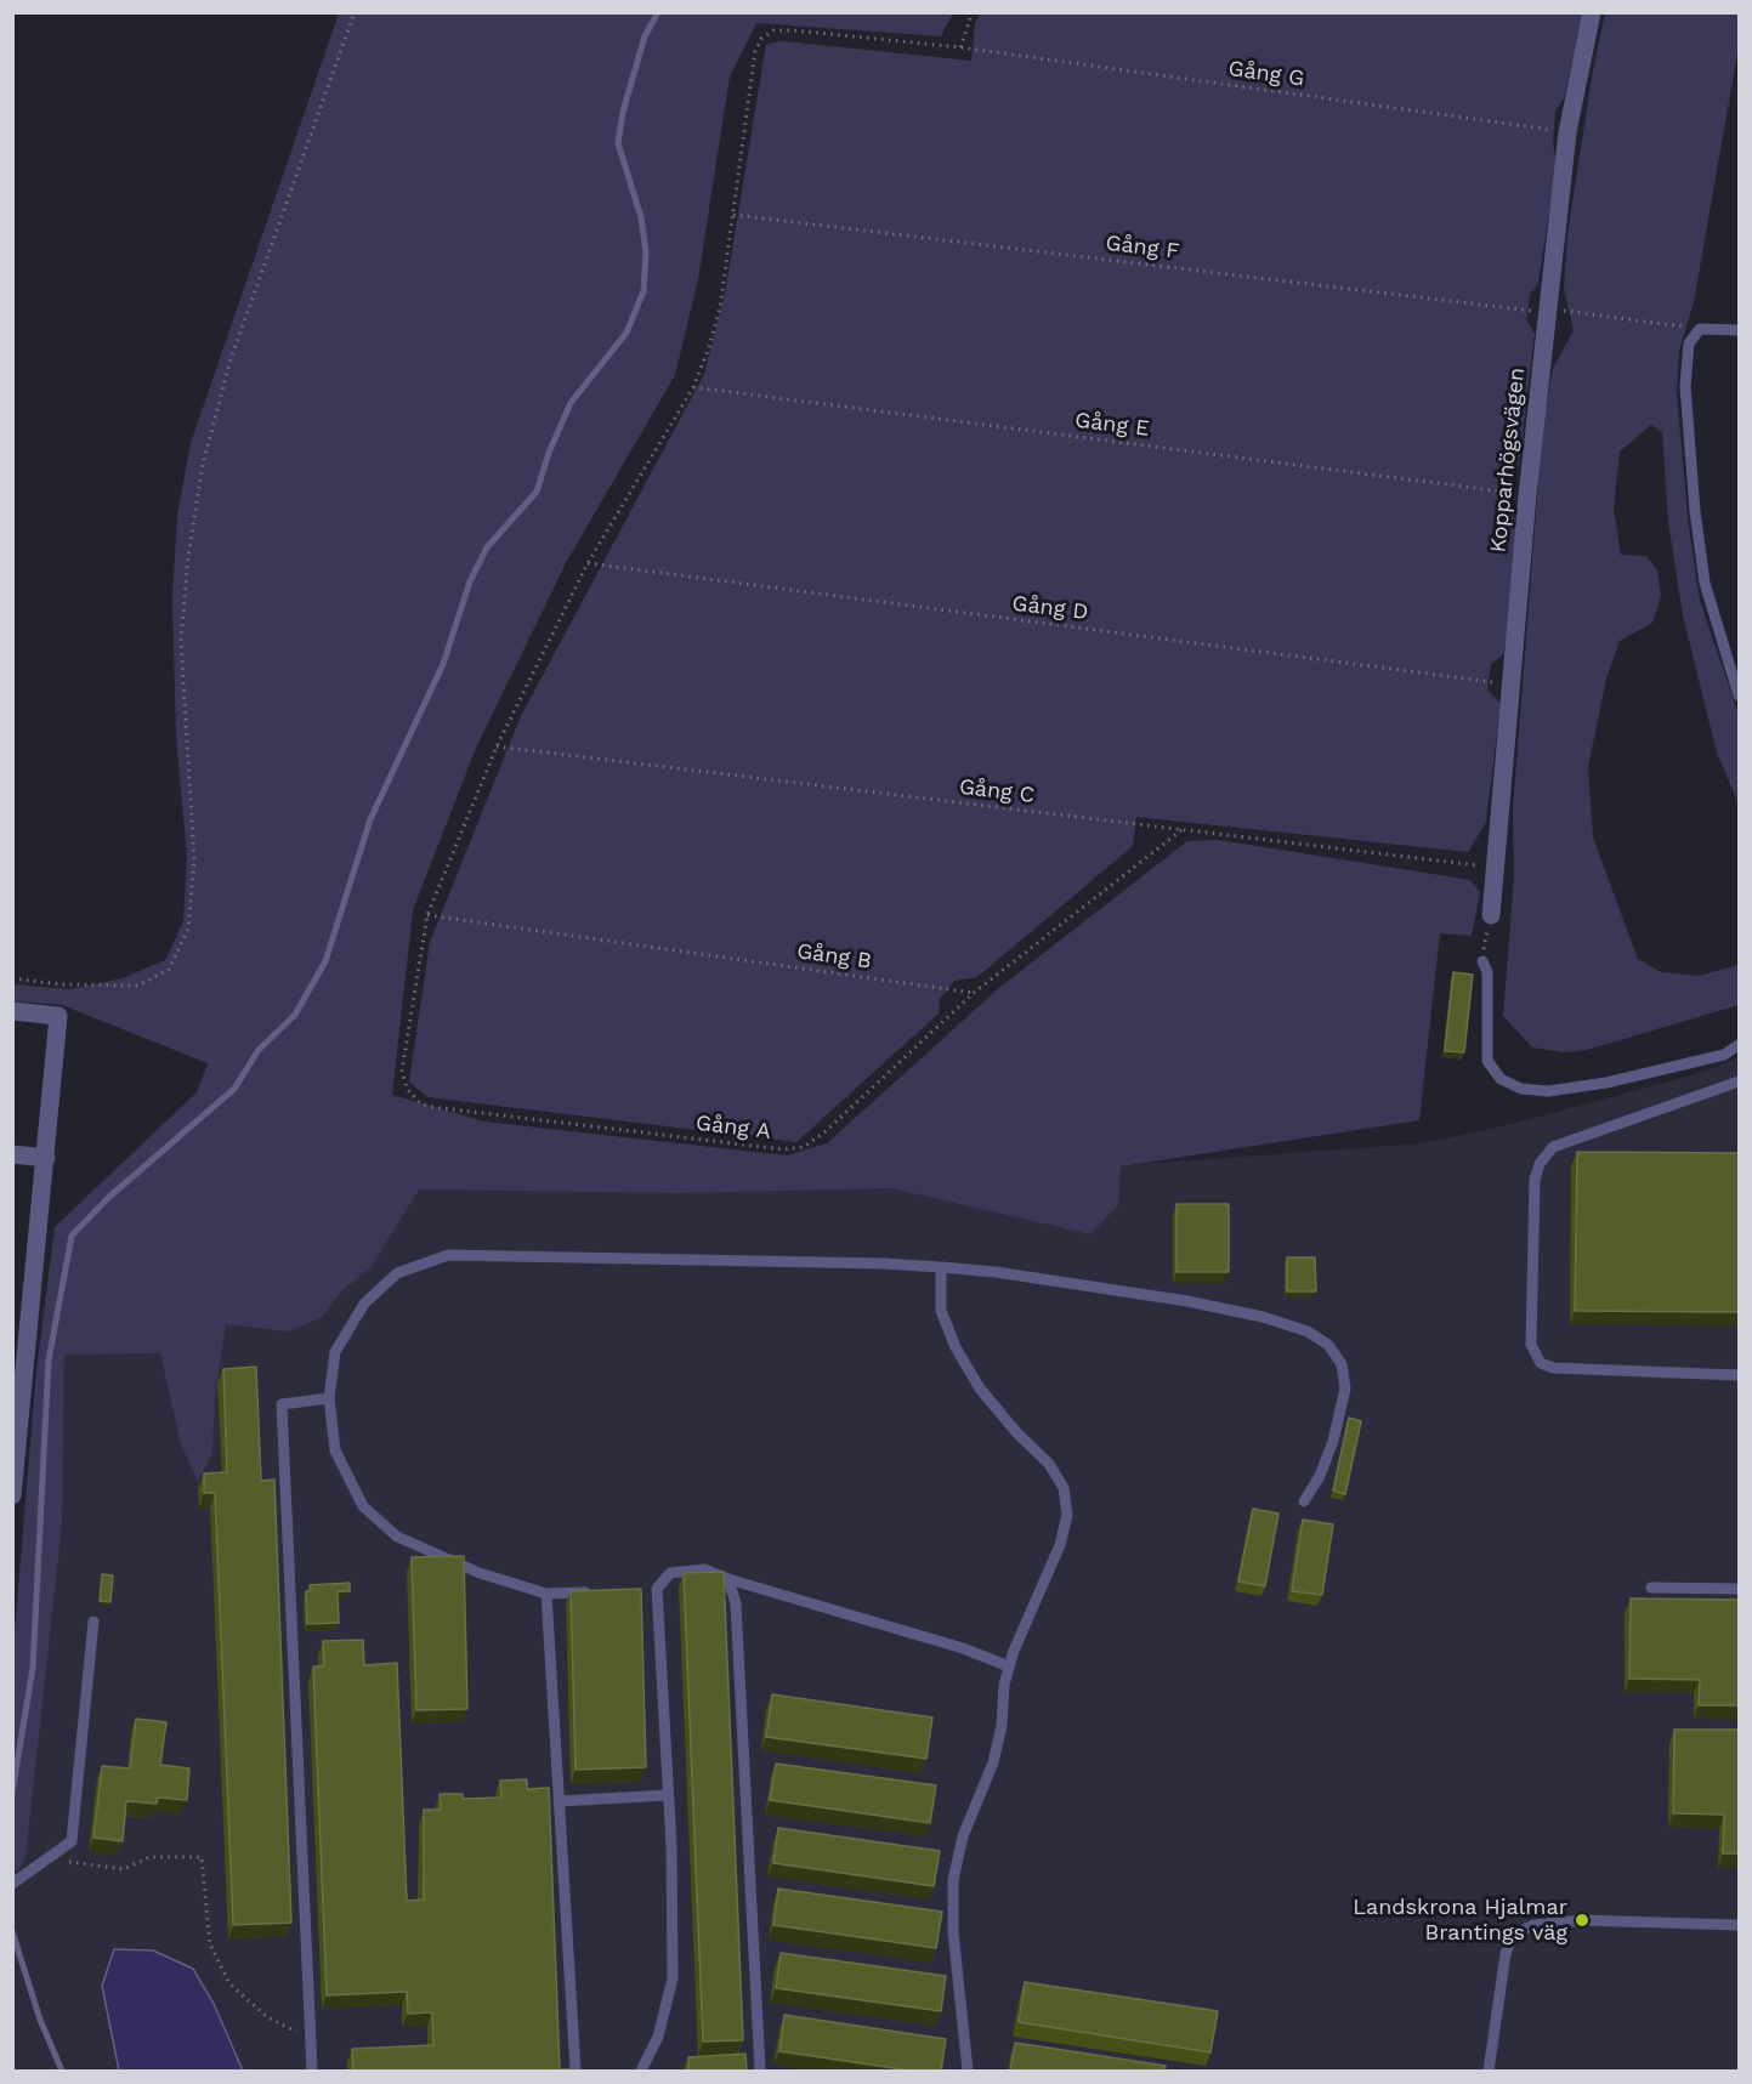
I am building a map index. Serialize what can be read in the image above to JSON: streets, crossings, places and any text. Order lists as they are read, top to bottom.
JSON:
{
  "streets": {
    "street": ["Kopparhögsvägen"],
    "path": [
      "Gång G",
      "Gång F",
      "Gång E",
      "Gång D",
      "Gång C",
      "Gång B",
      "Gång A"
    ]
  },
  "crossings": [
    ["Gång G", "Gång F"],
    ["Gång G", "Kopparhögsvägen"],
    ["Gång F", "Kopparhögsvägen"],
    ["Gång E", "Kopparhögsvägen"],
    ["Kopparhögsvägen", "Gång D"],
    ["Kopparhögsvägen", "Gång C"],
    ["Gång B", "Gång A"]
  ],
  "places": ["Landskrona Hjalmar Brantings väg"]
}
